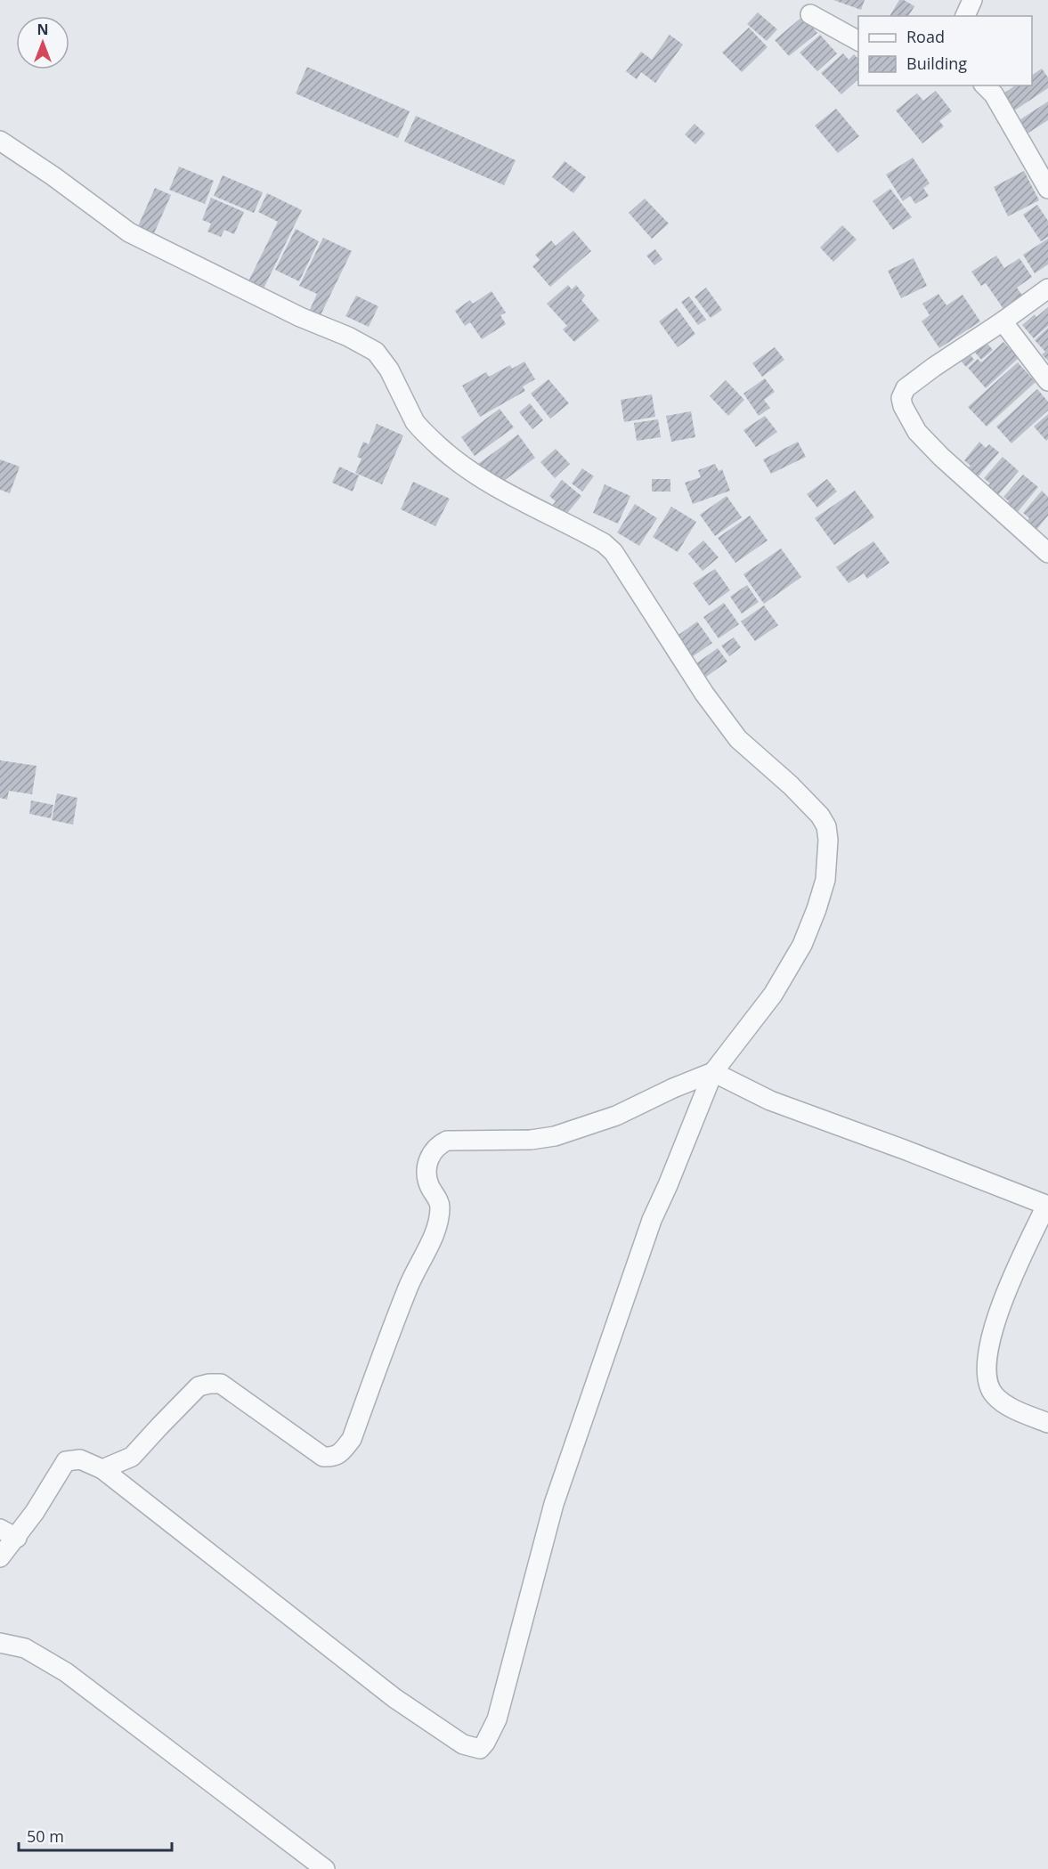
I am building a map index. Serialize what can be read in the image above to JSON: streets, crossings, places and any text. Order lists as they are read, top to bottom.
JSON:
{
  "legend": ["Road", "Building"],
  "scale_bar": "50 m",
  "north": "top"
}
